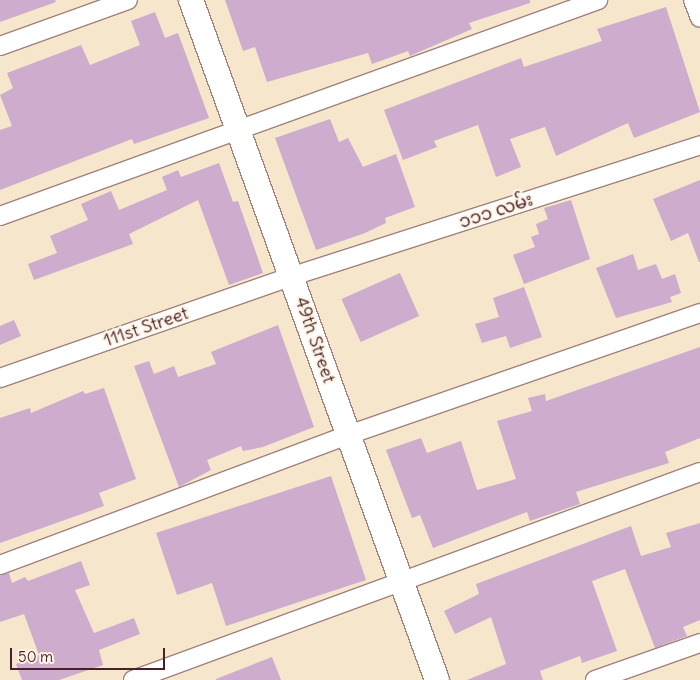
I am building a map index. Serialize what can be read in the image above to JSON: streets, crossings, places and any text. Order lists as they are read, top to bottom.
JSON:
{
  "streets": {
    "main road": ["49th Street"],
    "street": ["၁၁၁ လမ်း", "111st Street"]
  },
  "crossings": [
    ["၁၁၁ လမ်း", "111st Street"],
    ["၁၁၁ လမ်း", "49th Street"],
    ["111st Street", "49th Street"]
  ],
  "scale_bar": "50 m"
}
